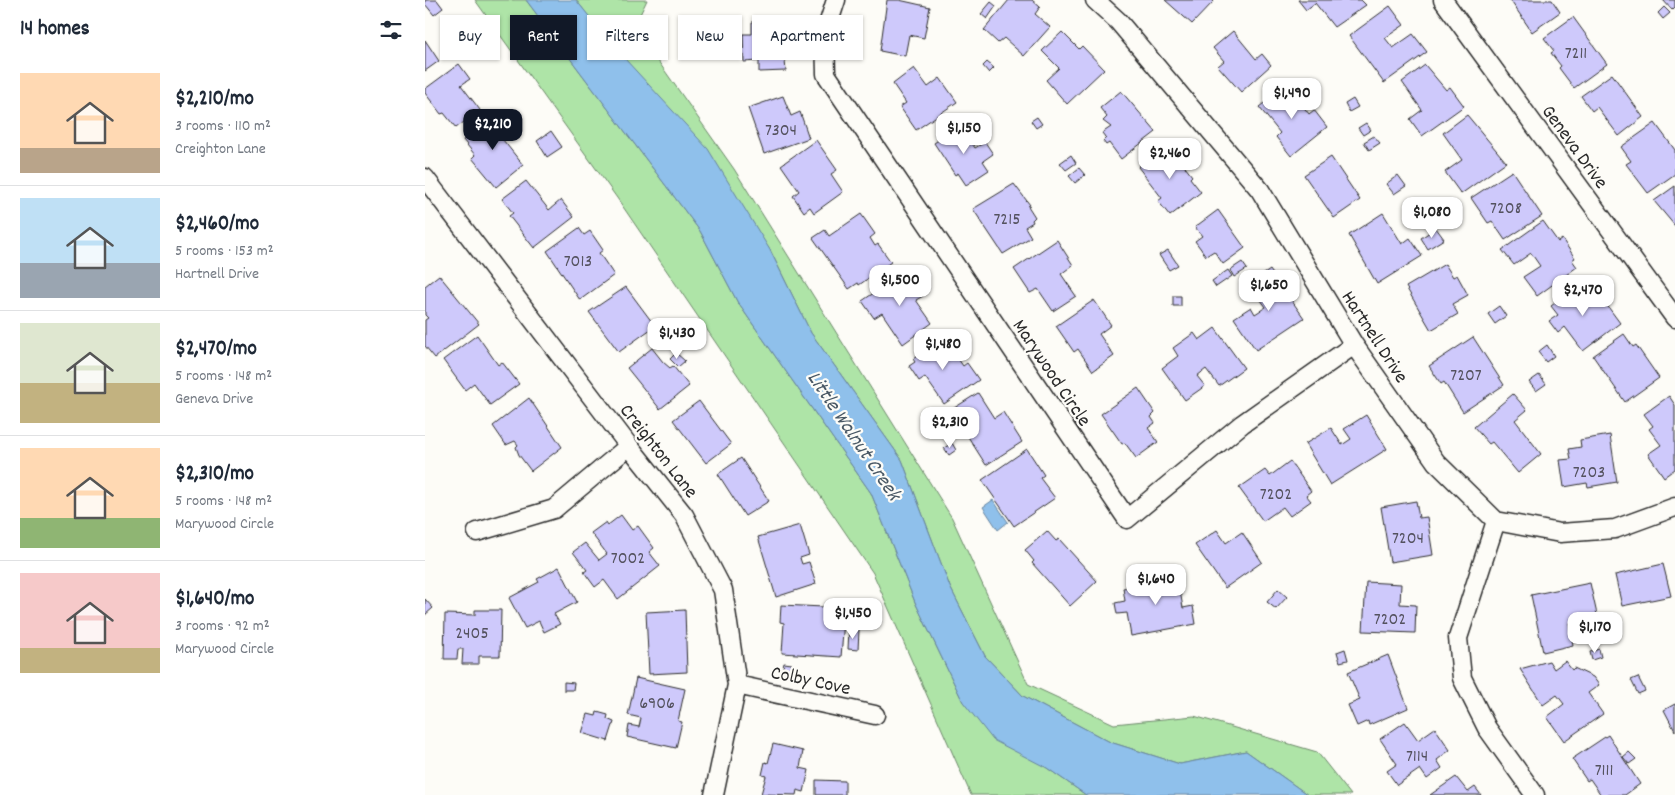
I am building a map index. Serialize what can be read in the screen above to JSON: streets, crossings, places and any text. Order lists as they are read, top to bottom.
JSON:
{
  "streets": {
    "street": [
      "Geneva Drive",
      "Hartnell Drive",
      "Marywood Circle",
      "Creighton Lane",
      "Colby Cove"
    ]
  },
  "crossings": [
    ["Hartnell Drive", "Marywood Circle"],
    ["Creighton Lane", "Colby Cove"]
  ],
  "water": ["Little Walnut Creek"],
  "house_numbers": [
    "7211",
    "7304",
    "7208",
    "7215",
    "7013",
    "7207",
    "7203",
    "7202",
    "7204",
    "7002",
    "7202",
    "2405",
    "6906",
    "7114",
    "7111"
  ],
  "page": {
    "heading": "14 homes",
    "chip": [
      "Buy",
      "Rent",
      "Filters",
      "New",
      "Apartment"
    ],
    "list": [
      {
        "name": "$2,210/mo",
        "note": "3 rooms · 110 m² · Creighton Lane"
      },
      {
        "name": "$2,460/mo",
        "note": "5 rooms · 153 m² · Hartnell Drive"
      },
      {
        "name": "$2,470/mo",
        "note": "5 rooms · 148 m² · Geneva Drive"
      },
      {
        "name": "$2,310/mo",
        "note": "5 rooms · 148 m² · Marywood Circle"
      },
      {
        "name": "$1,640/mo",
        "note": "3 rooms · 92 m² · Marywood Circle"
      }
    ],
    "price": [
      "$1,490",
      "$2,210",
      "$1,150",
      "$2,460",
      "$1,080",
      "$1,500",
      "$1,650",
      "$2,470",
      "$1,430",
      "$1,480",
      "$2,310",
      "$1,640",
      "$1,450",
      "$1,170"
    ]
  }
}
